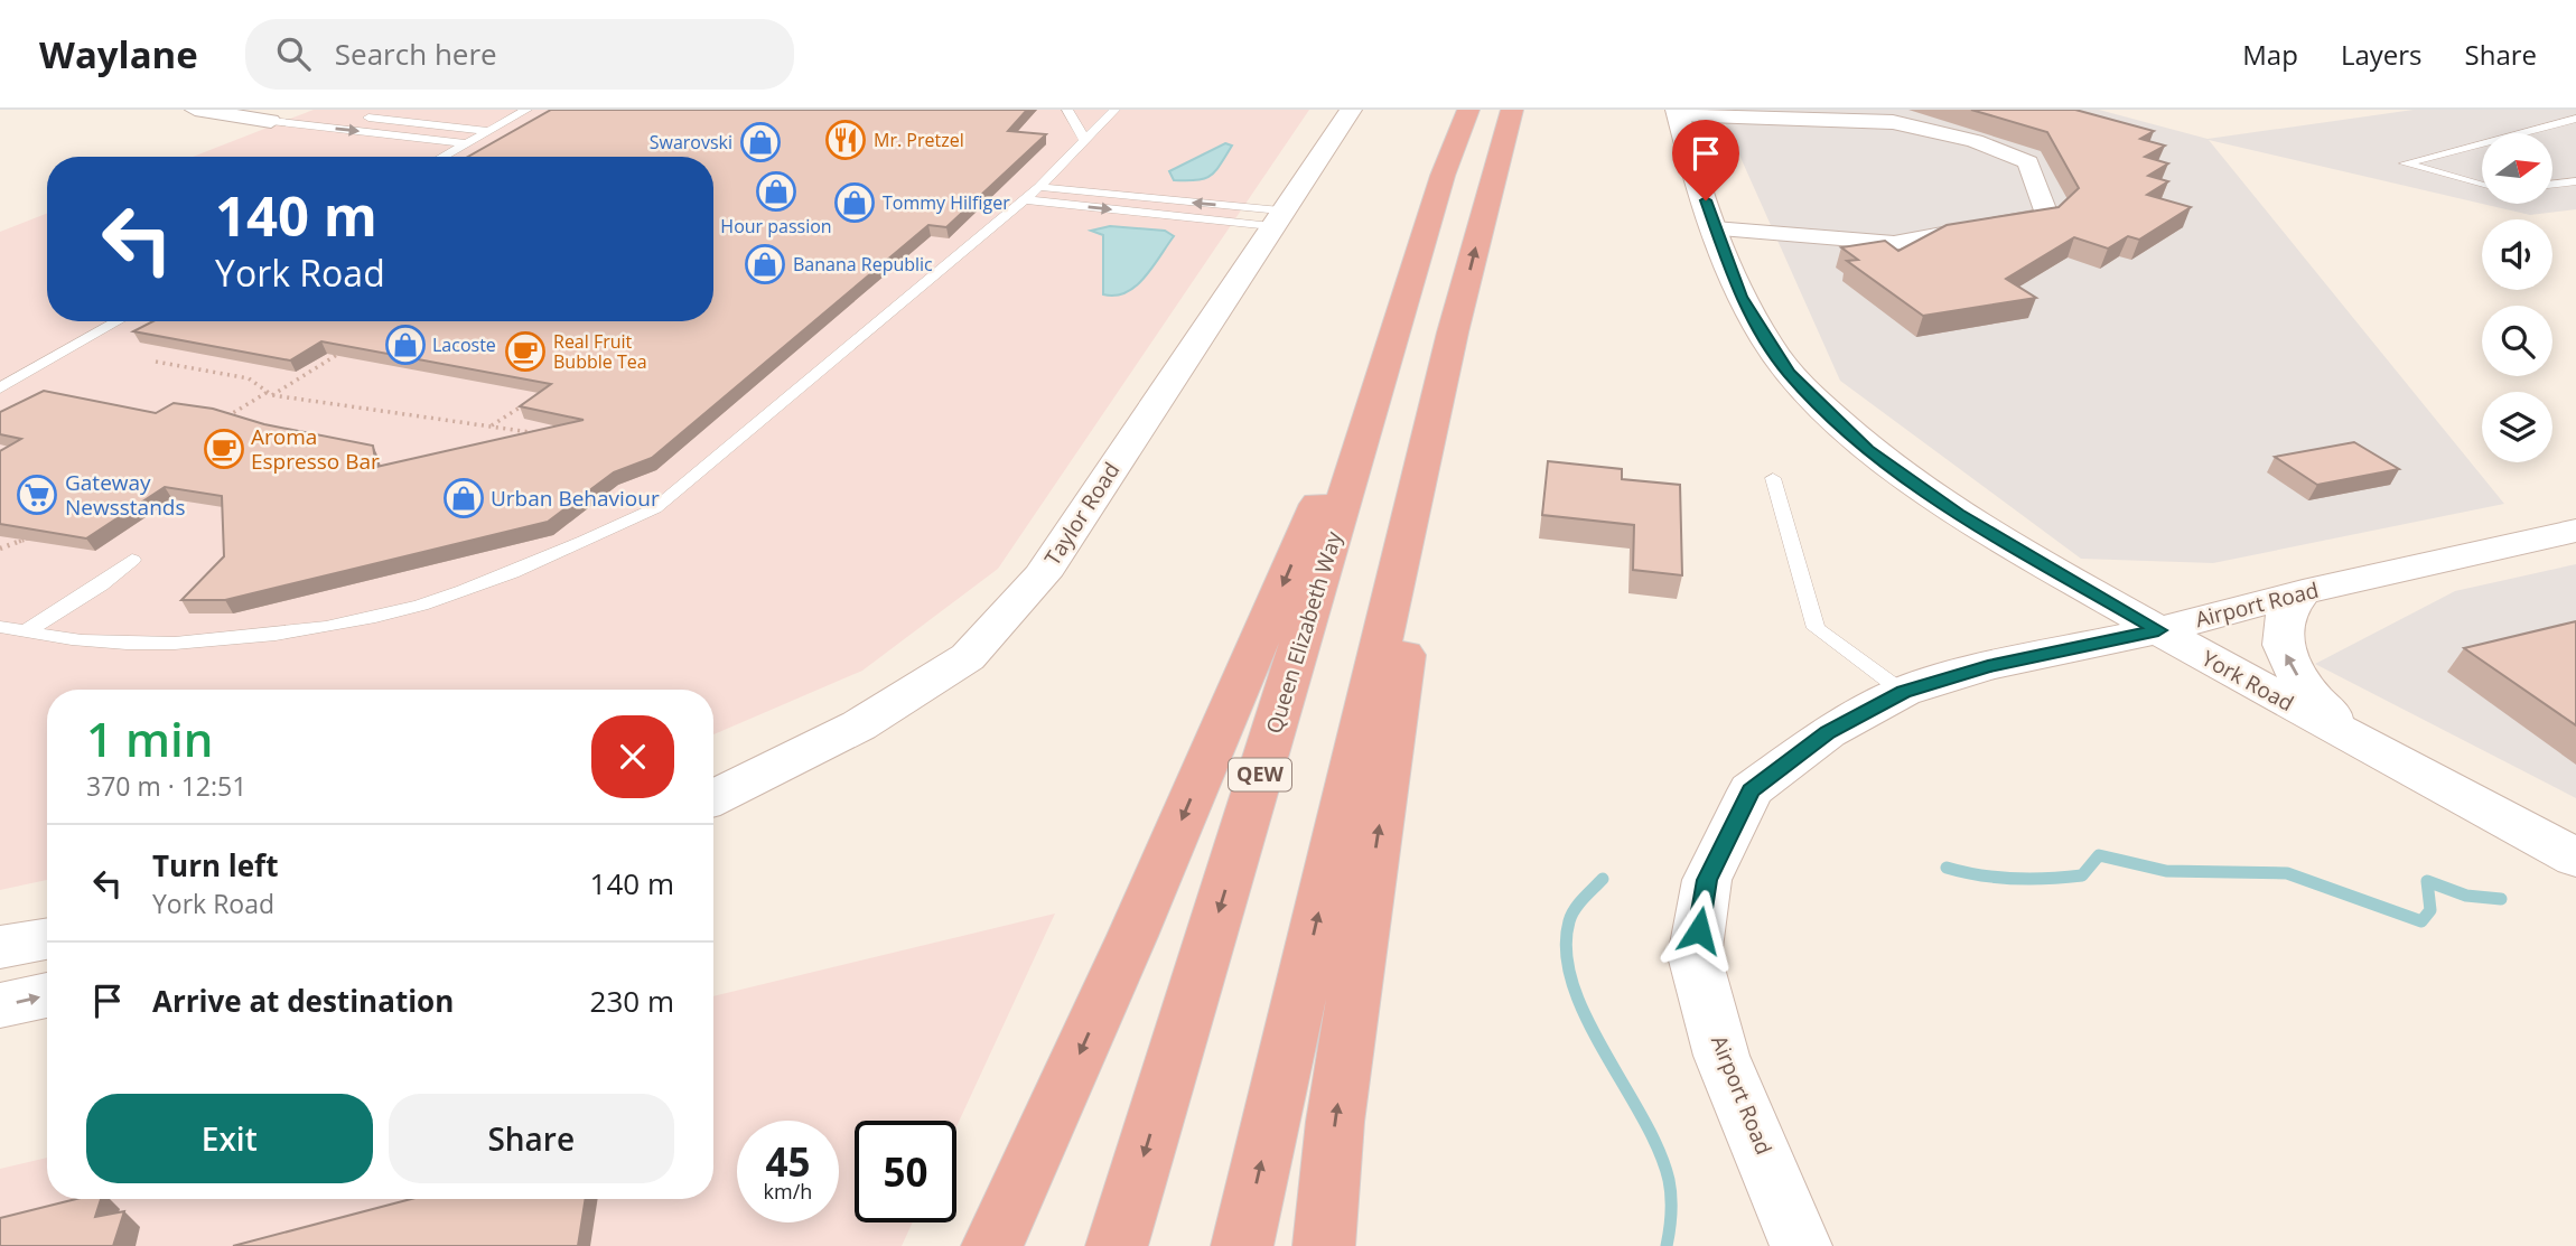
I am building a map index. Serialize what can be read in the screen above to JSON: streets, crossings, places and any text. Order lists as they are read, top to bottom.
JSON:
{
  "streets": {
    "highway": ["Queen Elizabeth Way", "QEW"],
    "main road": ["Taylor Road", "Airport Road", "York Road"]
  },
  "crossings": [
    ["Airport Road", "York Road"]
  ],
  "places": {
    "restaurant": ["Mr. Pretzel"],
    "shop": [
      "Swarovski",
      "Hour passion",
      "Tommy Hilfiger",
      "Banana Republic",
      "Lacoste",
      "Urban Behaviour"
    ],
    "cafe": ["Real Fruit Bubble Tea", "Aroma Espresso Bar"],
    "supermarket": ["Gateway Newsstands"]
  },
  "north": "right",
  "page": {
    "header": "Waylane",
    "search": "Search here",
    "nav": ["Map", "Layers", "Share"],
    "turn": ["140 m", "York Road"],
    "heading": ["1 min", "370 m · 12:51"],
    "list": [
      {
        "name": "Turn left",
        "note": "York Road",
        "value": "140 m"
      },
      {
        "name": "Arrive at destination",
        "value": "230 m"
      }
    ],
    "buttons": ["Exit", "Share"],
    "speed": "45 km/h",
    "limit": "50"
  }
}
